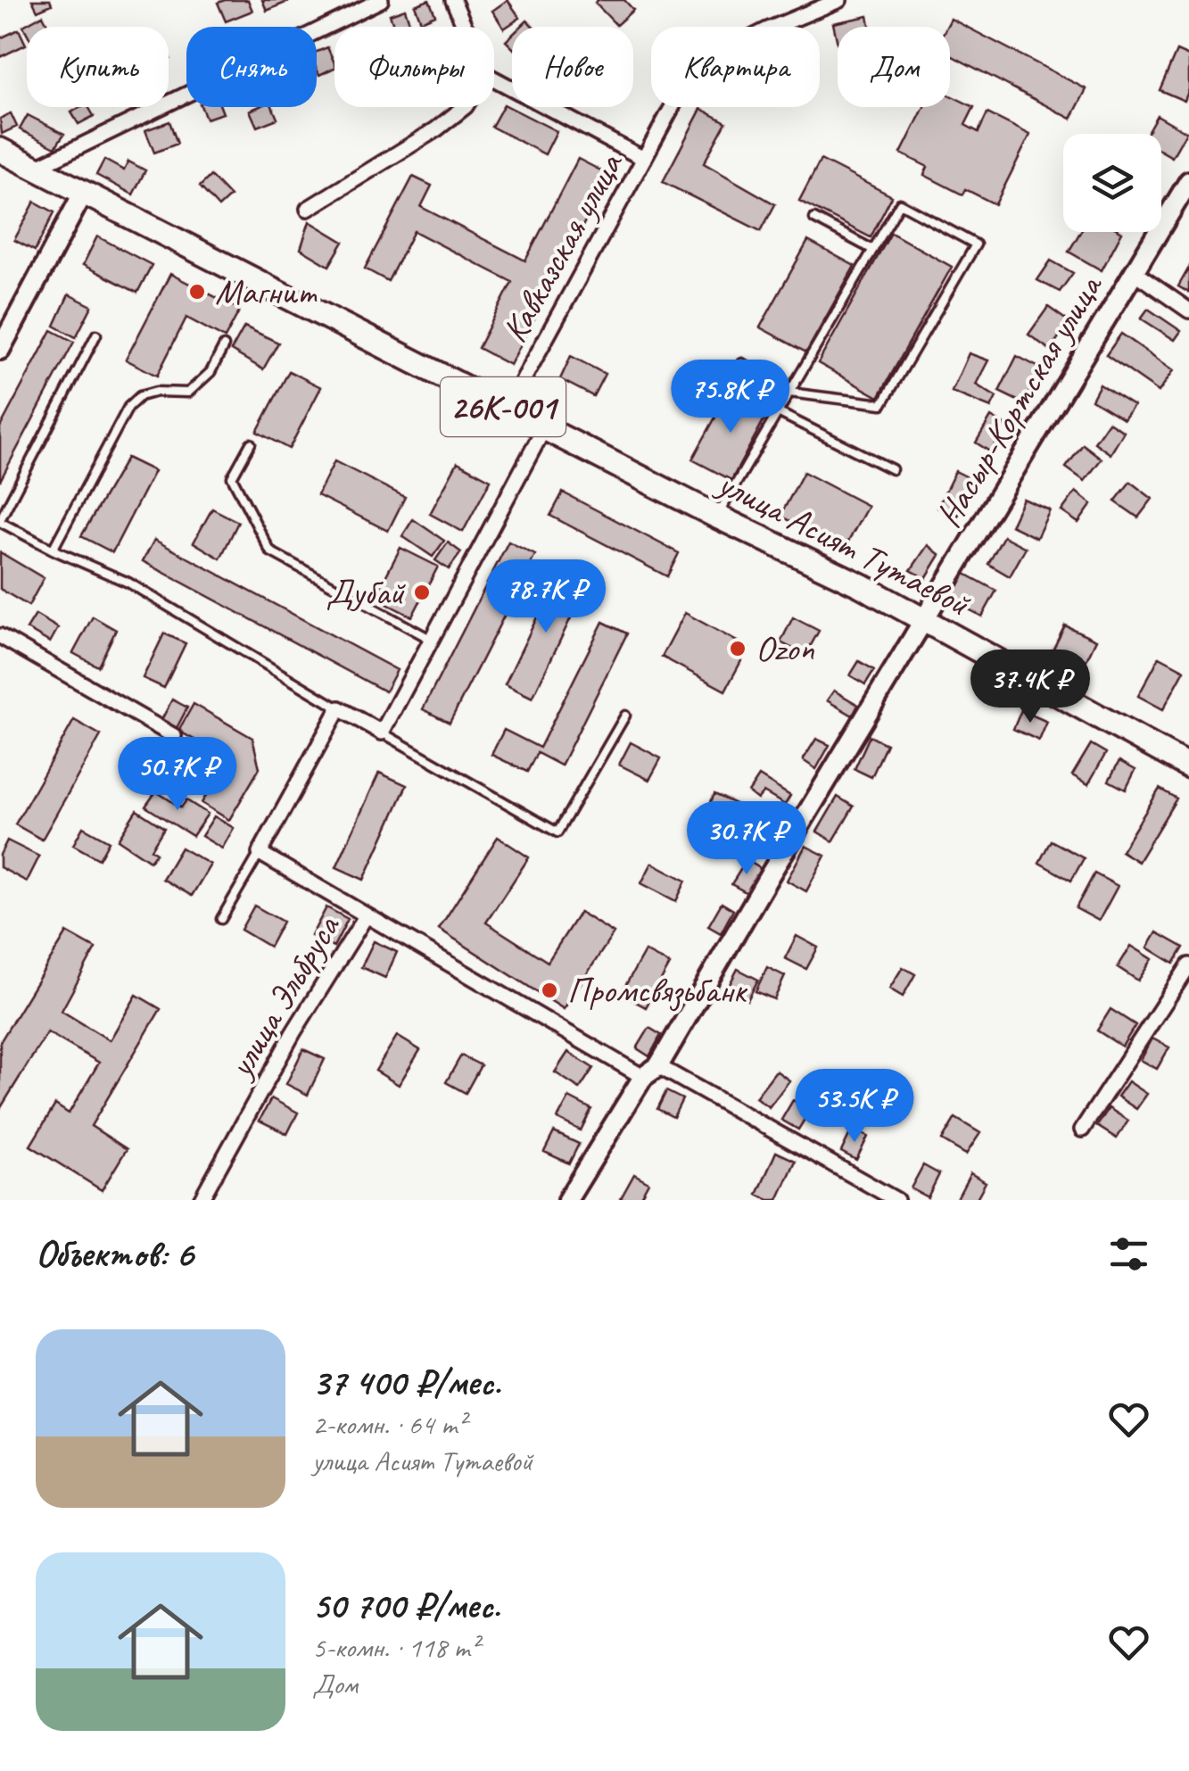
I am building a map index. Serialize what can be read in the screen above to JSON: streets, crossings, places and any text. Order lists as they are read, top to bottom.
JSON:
{
  "streets": {
    "main road": ["26К-001", "улица Асият Тутаевой"],
    "street": ["Кавказская улица", "Насыр-Кортская улица", "улица Эльбруса"]
  },
  "crossings": [
    ["Кавказская улица", "улица Асият Тутаевой"],
    ["Насыр-Кортская улица", "улица Асият Тутаевой"],
    ["Насыр-Кортская улица", "улица Эльбруса"],
    ["26К-001", "улица Асият Тутаевой"]
  ],
  "places": [
    "Магнит",
    "Дубай",
    "Ozon",
    "Промсвязьбанк"
  ],
  "page": {
    "chip": [
      "Купить",
      "Снять",
      "Фильтры",
      "Новое",
      "Квартира",
      "Дом"
    ],
    "price": [
      "75.8K ₽",
      "78.7K ₽",
      "37.4K ₽",
      "50.7K ₽",
      "30.7K ₽",
      "53.5K ₽"
    ],
    "heading": "Объектов: 6",
    "list": [
      {
        "name": "37 400 ₽/мес.",
        "note": "2-комн. · 64 m² · улица Асият Тутаевой"
      },
      {
        "name": "50 700 ₽/мес.",
        "note": "5-комн. · 118 m² · Дом"
      }
    ]
  }
}
